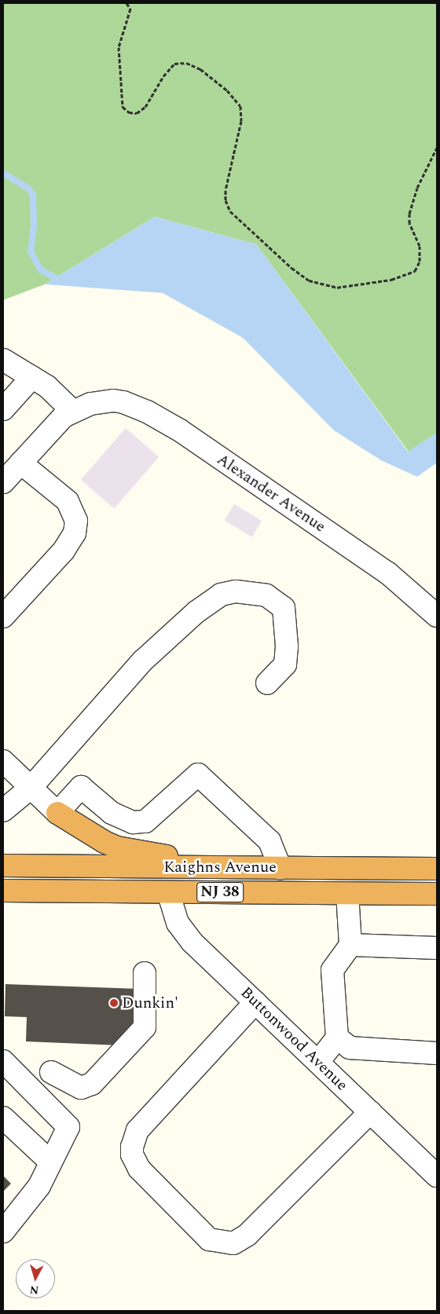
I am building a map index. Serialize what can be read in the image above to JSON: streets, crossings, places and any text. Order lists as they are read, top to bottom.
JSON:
{
  "streets": {
    "highway": ["Kaighns Avenue", "NJ 38"],
    "street": ["Alexander Avenue", "Buttonwood Avenue"]
  },
  "crossings": [
    ["Kaighns Avenue", "Buttonwood Avenue"]
  ],
  "places": ["Dunkin'"],
  "north": "bottom"
}
